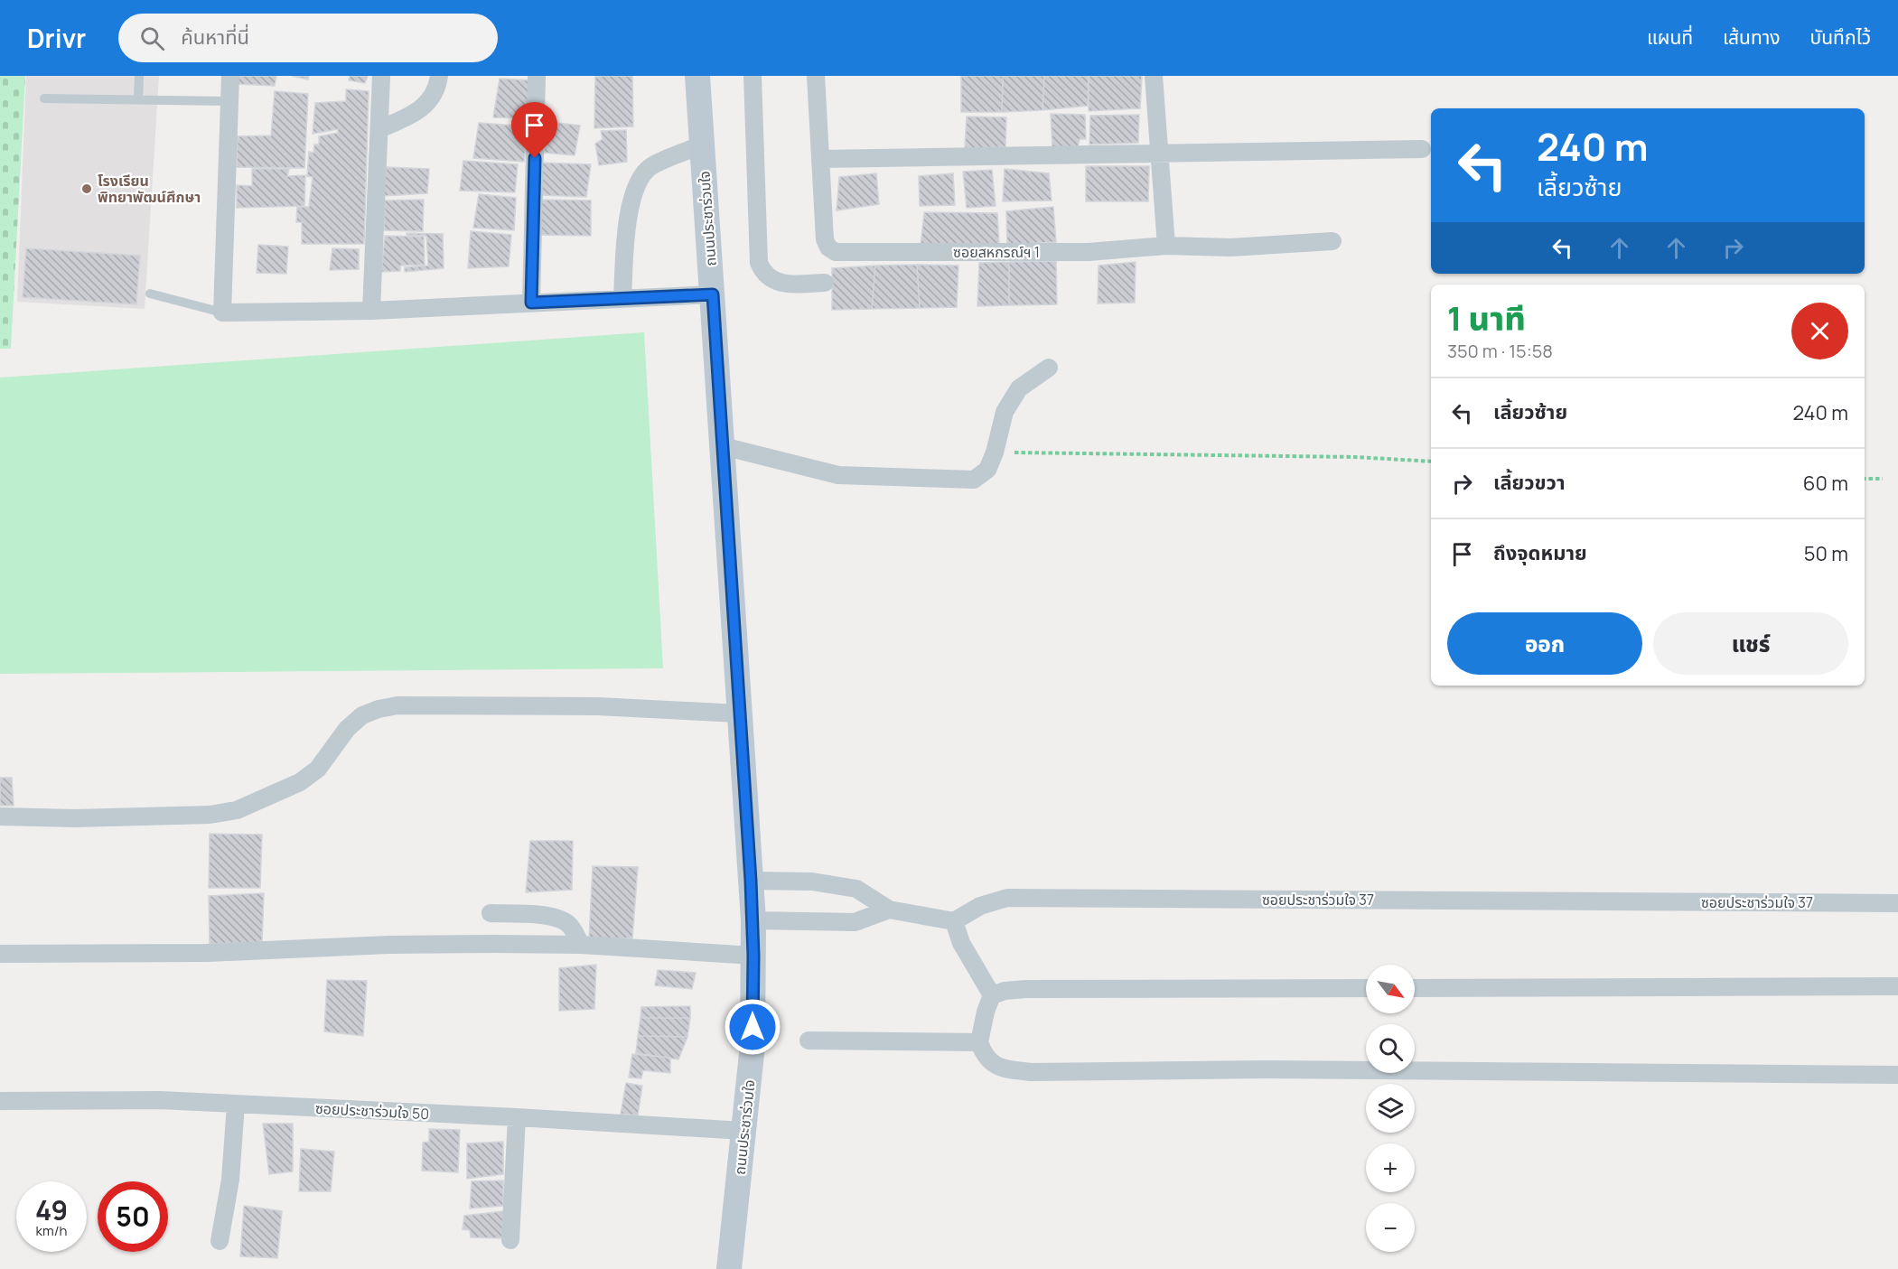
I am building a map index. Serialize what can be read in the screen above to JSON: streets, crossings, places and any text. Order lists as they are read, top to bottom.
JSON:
{
  "streets": {
    "main road": ["ถนนประชาร่วมใจ"],
    "street": ["ซอยสหกรณ์ฯ 1", "ซอยประชาร่วมใจ 37", "ซอยประชาร่วมใจ 50"]
  },
  "crossings": [
    ["ถนนประชาร่วมใจ", "ซอยประชาร่วมใจ 50"]
  ],
  "places": ["โรงเรียน พิทยาพัฒน์ศึกษา"],
  "north": "bottom right",
  "page": {
    "header": "Drivr",
    "search": "ค้นหาที่นี่",
    "nav": ["แผนที่", "เส้นทาง", "บันทึกไว้"],
    "turn": ["240 m", "เลี้ยวซ้าย"],
    "heading": ["1 นาที", "350 m · 15:58"],
    "list": [
      {
        "name": "เลี้ยวซ้าย",
        "value": "240 m"
      },
      {
        "name": "เลี้ยวขวา",
        "value": "60 m"
      },
      {
        "name": "ถึงจุดหมาย",
        "value": "50 m"
      }
    ],
    "buttons": ["ออก", "แชร์"],
    "map_buttons": ["+", "−"],
    "speed": "49 km/h",
    "limit": "50"
  }
}
